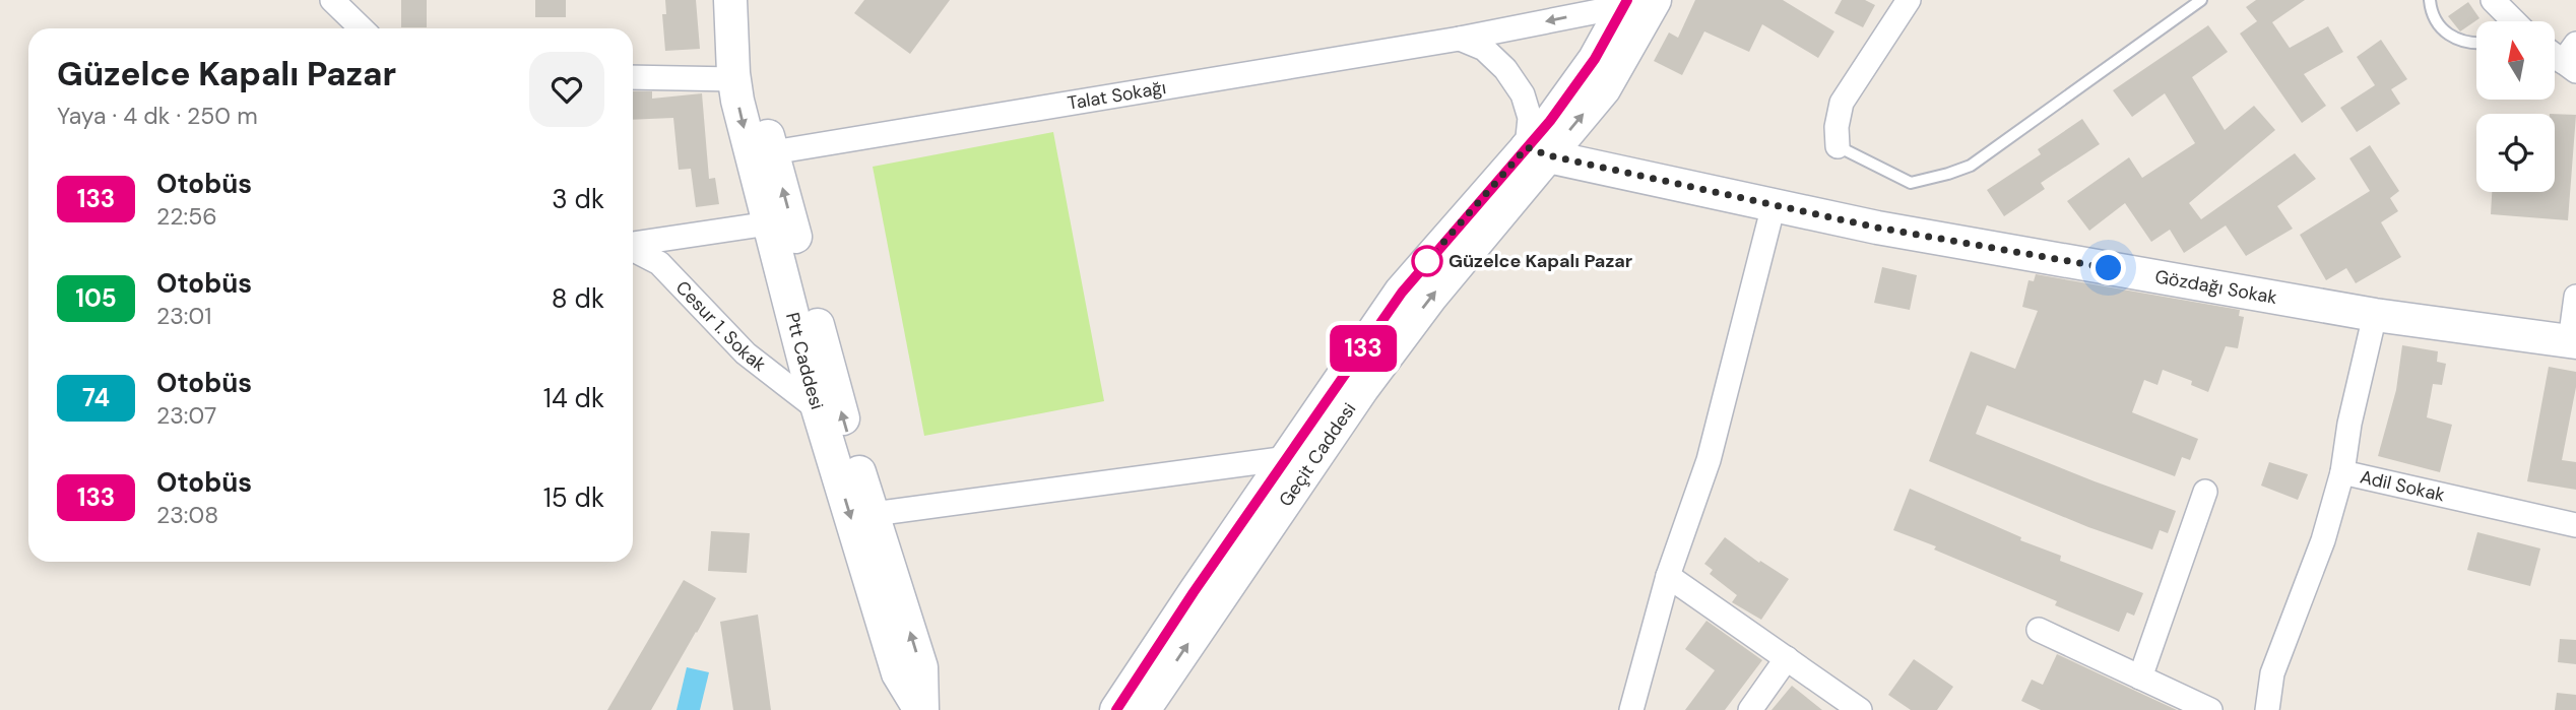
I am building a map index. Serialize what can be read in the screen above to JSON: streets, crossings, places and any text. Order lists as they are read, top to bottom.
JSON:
{
  "streets": {
    "main road": ["Gözdağı Sokak", "Ptt Caddesi", "Geçit Caddesi"],
    "street": ["Talat Sokağı", "Cesur 1. Sokak", "Adil Sokak"]
  },
  "crossings": [
    ["Talat Sokağı", "Ptt Caddesi"],
    ["Talat Sokağı", "Geçit Caddesi"],
    ["Gözdağı Sokak", "Geçit Caddesi"],
    ["Gözdağı Sokak", "Adil Sokak"],
    ["Cesur 1. Sokak", "Ptt Caddesi"]
  ],
  "places": ["Güzelce Kapalı Pazar"],
  "lines": ["bus line 133"],
  "north": "top",
  "page": {
    "on_map": "133",
    "heading": ["Güzelce Kapalı Pazar", "Yaya · 4 dk · 250 m"],
    "list": [
      {
        "mark": "133",
        "name": "Otobüs",
        "note": "22:56",
        "value": "3 dk"
      },
      {
        "mark": "105",
        "name": "Otobüs",
        "note": "23:01",
        "value": "8 dk"
      },
      {
        "mark": "74",
        "name": "Otobüs",
        "note": "23:07",
        "value": "14 dk"
      },
      {
        "mark": "133",
        "name": "Otobüs",
        "note": "23:08",
        "value": "15 dk"
      }
    ]
  }
}
